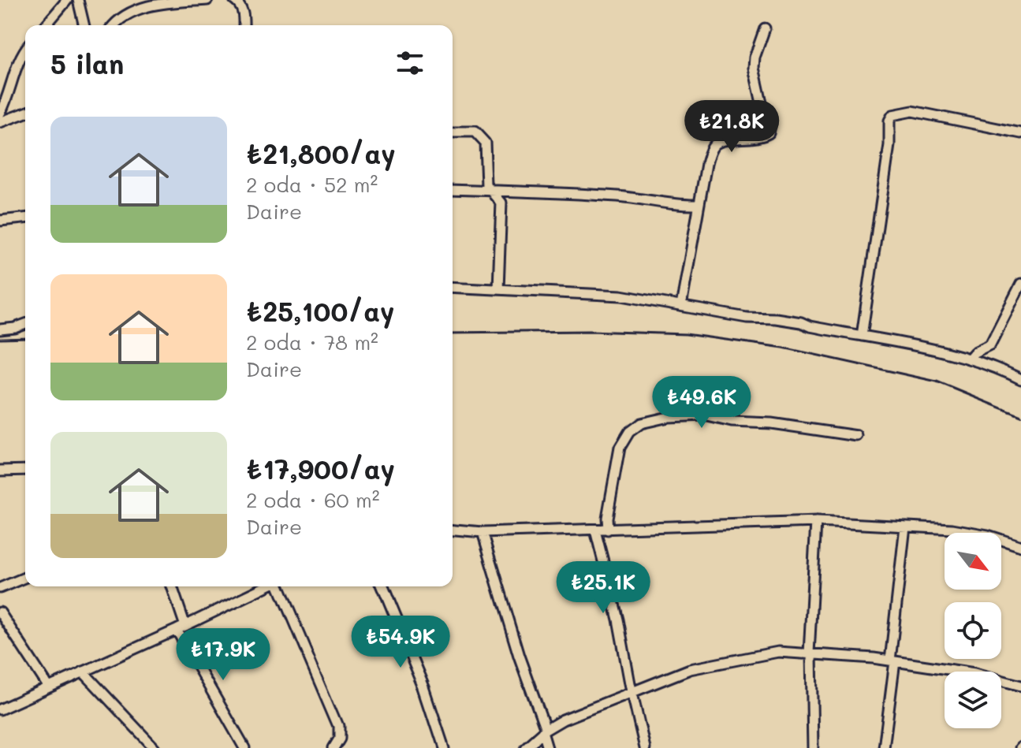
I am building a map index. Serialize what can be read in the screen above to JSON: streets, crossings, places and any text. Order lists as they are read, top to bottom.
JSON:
{
  "north": "bottom right",
  "page": {
    "heading": "5 ilan",
    "price": [
      "₺21.8K",
      "₺49.6K",
      "₺25.1K",
      "₺54.9K",
      "₺17.9K"
    ],
    "list": [
      {
        "name": "₺21,800/ay",
        "note": "2 oda · 52 m² · Daire"
      },
      {
        "name": "₺25,100/ay",
        "note": "2 oda · 78 m² · Daire"
      },
      {
        "name": "₺17,900/ay",
        "note": "2 oda · 60 m² · Daire"
      }
    ]
  }
}
